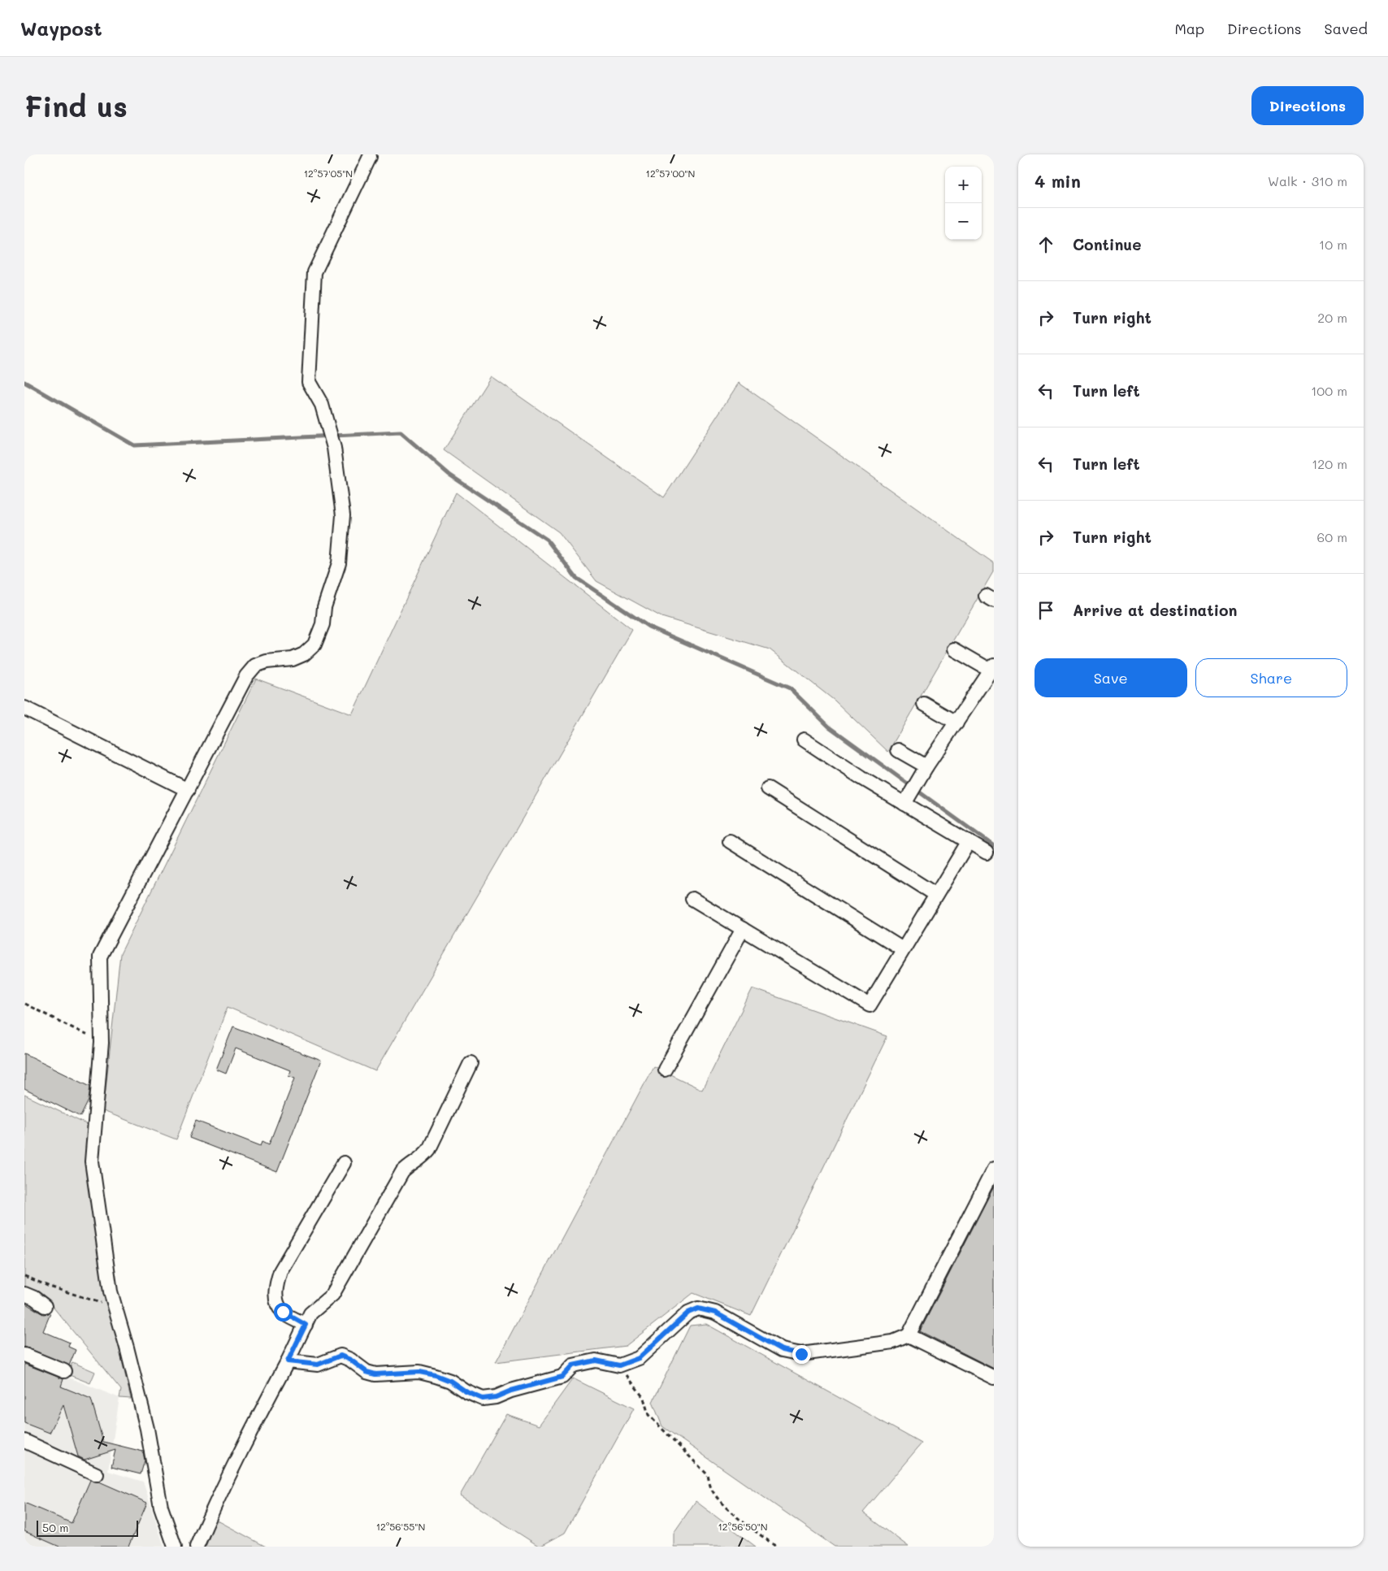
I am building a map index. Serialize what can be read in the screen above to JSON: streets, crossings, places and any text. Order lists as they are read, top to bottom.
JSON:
{
  "scale_bar": "50 m",
  "page": {
    "header": "Waypost",
    "nav": ["Map", "Directions", "Saved"],
    "buttons": [
      "Directions",
      ["Save", "Share"]
    ],
    "title": "Find us",
    "heading": ["4 min", "Walk · 310 m"],
    "map_buttons": ["+", "−"],
    "list": [
      ["Continue", "10 m"],
      ["Turn right", "20 m"],
      ["Turn left", "100 m"],
      ["Turn left", "120 m"],
      ["Turn right", "60 m"],
      "Arrive at destination"
    ],
    "scale": "50 m"
  },
  "coordinates": [
    "12°57'00\"N",
    "12°57'05\"N",
    "12°56'55\"N",
    "12°56'50\"N"
  ]
}
